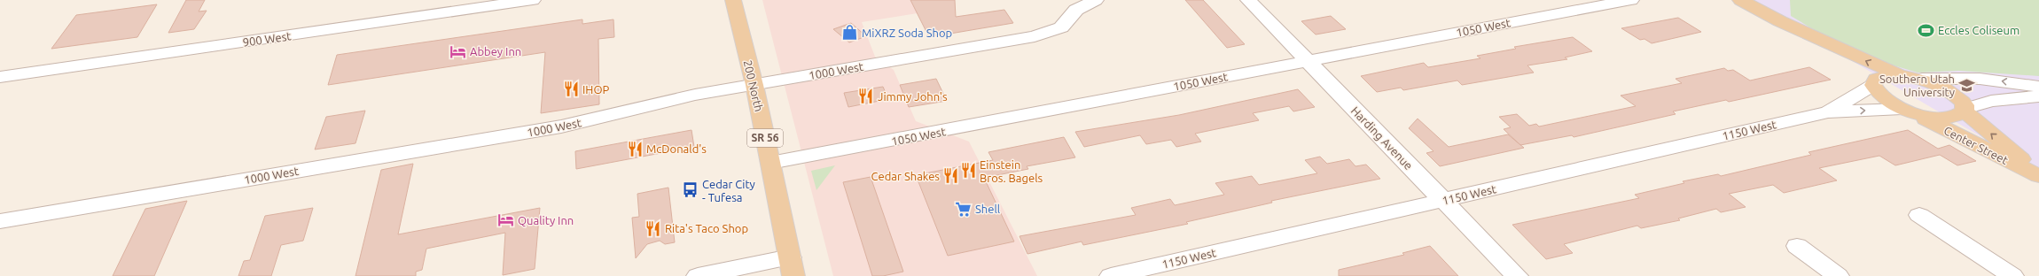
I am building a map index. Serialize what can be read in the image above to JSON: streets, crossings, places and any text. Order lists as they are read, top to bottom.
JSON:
{
  "streets": {
    "main road": ["200 North", "SR 56", "Center Street"],
    "street": [
      "1050 West",
      "900 West",
      "1000 West",
      "1150 West",
      "Harding Avenue"
    ]
  },
  "crossings": [
    ["1050 West", "200 North"],
    ["1050 West", "Harding Avenue"],
    ["1000 West", "200 North"],
    ["1150 West", "Harding Avenue"],
    ["1150 West", "Center Street"]
  ],
  "places": {
    "sports": ["Eccles Coliseum"],
    "shop": ["MiXRZ Soda Shop"],
    "hotel": ["Abbey Inn", "Quality Inn"],
    "school or university": ["Southern Utah University"],
    "restaurant": [
      "IHOP",
      "Jimmy John's",
      "McDonald's",
      "Einstein Bros. Bagels",
      "Cedar Shakes",
      "Rita's Taco Shop"
    ],
    "bus stop": ["Cedar City - Tufesa"],
    "supermarket": ["Shell"]
  }
}
